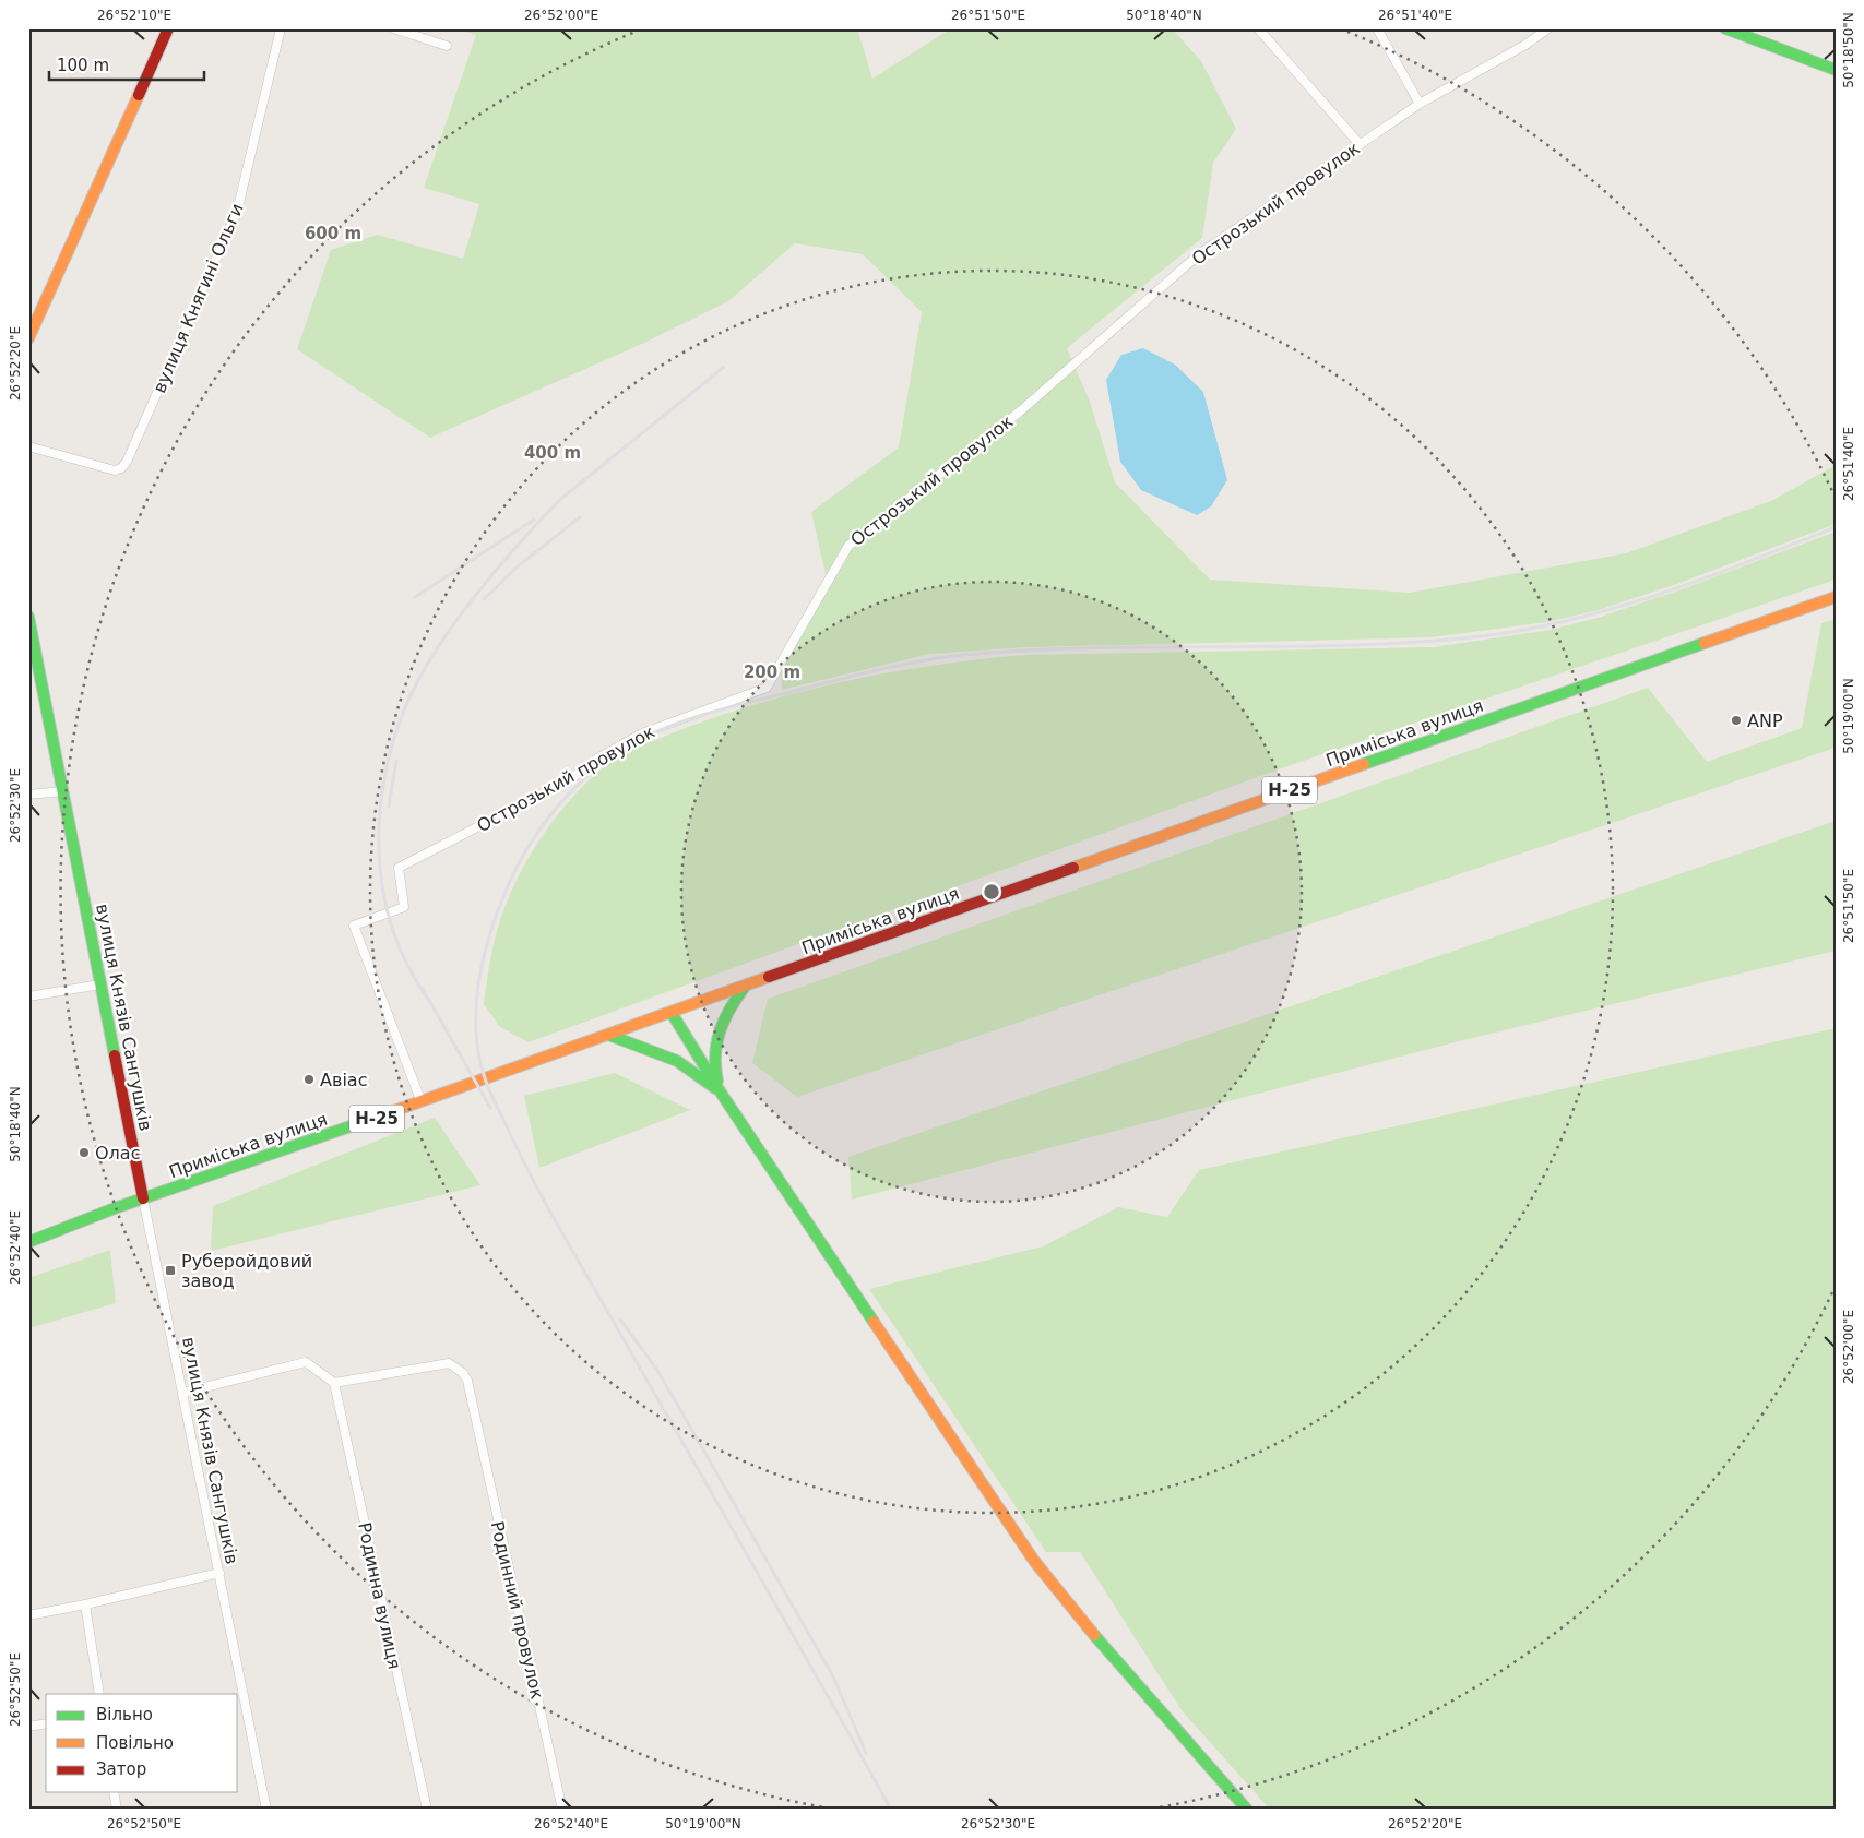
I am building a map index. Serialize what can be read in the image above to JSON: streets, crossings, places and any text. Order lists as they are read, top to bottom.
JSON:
{
  "streets": {
    "main road": ["Приміська вулиця", "Н-25", "вулиця Князів Сангушків"],
    "street": [
      "Острозький провулок",
      "вулиця Княгині Ольги",
      "Родинна вулиця",
      "Родинний провулок"
    ]
  },
  "crossings": [
    ["Острозький провулок", "Приміська вулиця"],
    ["Приміська вулиця", "вулиця Князів Сангушків"],
    ["Родинна вулиця", "Родинний провулок"]
  ],
  "places": {
    "other": ["ANP", "Авіас", "Олас"],
    "transit": ["Руберойдовий завод"]
  },
  "legend": ["Вільно", "Повільно", "Затор"],
  "scale_bar": "100 m",
  "coordinates": [
    "26°52'10\"E",
    "26°52'00\"E",
    "26°51'50\"E",
    "50°18'40\"N",
    "26°51'40\"E",
    "50°18'50\"N",
    "26°52'20\"E",
    "50°19'00\"N",
    "26°52'30\"E",
    "26°52'40\"E",
    "26°52'50\"E"
  ],
  "rings": ["600 m", "400 m", "200 m"]
}
